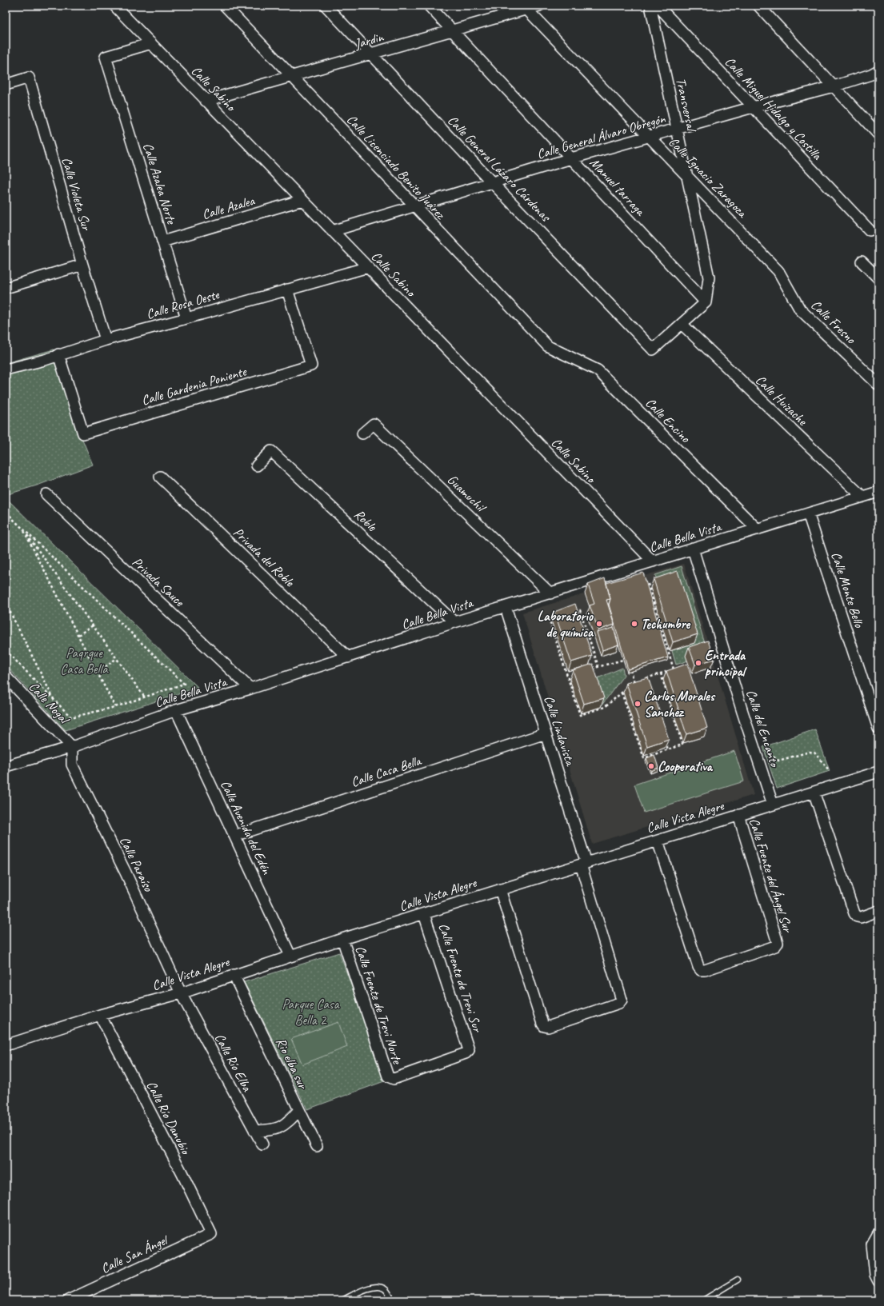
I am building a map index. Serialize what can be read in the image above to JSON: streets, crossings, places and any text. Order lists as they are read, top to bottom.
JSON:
{
  "streets": {
    "street": [
      "Jardin",
      "Calle Sabino",
      "Transversal",
      "Calle Miguel Hidalgo y Costilla",
      "Calle General Álvaro Obregón",
      "Calle Licenciado Benito Juárez",
      "Calle General Lázaro Cárdenas",
      "Calle Ignacio Zaragoza",
      "Calle Azalea Norte",
      "Manuel tarraga",
      "Calle Violeta Sur",
      "Calle Azalea",
      "Calle Rosa Oeste",
      "Calle Fresno",
      "Calle Gardenia Poniente",
      "Calle Huizache",
      "Calle Encino",
      "Guamuchil",
      "Roble",
      "Calle Bella Vista",
      "Privada del Roble",
      "Privada Sauce",
      "Calle Monte Bello",
      "Calle Nogal",
      "Calle del Encanto",
      "Calle Lindavista",
      "Calle Casa Bella",
      "Calle Vista Alegre",
      "Calle Avenida del Edén",
      "Calle Paraíso",
      "Calle Fuente del Ángel Sur",
      "Calle Fuente de Trevi Sur",
      "Calle Fuente de Trevi Norte",
      "Calle Río Elba",
      "Rio elba sur",
      "Calle Río Danubio",
      "Calle San Ángel"
    ]
  },
  "crossings": [
    ["Jardin", "Calle Sabino"],
    ["Jardin", "Calle Licenciado Benito Juárez"],
    ["Jardin", "Calle General Lázaro Cárdenas"],
    ["Jardin", "Calle Ignacio Zaragoza"],
    ["Jardin", "Manuel tarraga"],
    ["Calle Sabino", "Calle General Álvaro Obregón"],
    ["Calle Sabino", "Calle Azalea Norte"],
    ["Calle Sabino", "Calle Azalea"],
    ["Calle Sabino", "Calle Rosa Oeste"],
    ["Calle Sabino", "Calle Bella Vista"],
    ["Transversal", "Calle General Álvaro Obregón"],
    ["Transversal", "Calle Ignacio Zaragoza"],
    ["Transversal", "Manuel tarraga"],
    ["Calle Miguel Hidalgo y Costilla", "Calle General Álvaro Obregón"],
    ["Calle General Álvaro Obregón", "Calle Licenciado Benito Juárez"],
    ["Calle General Álvaro Obregón", "Calle General Lázaro Cárdenas"],
    ["Calle General Álvaro Obregón", "Calle Ignacio Zaragoza"],
    ["Calle General Álvaro Obregón", "Manuel tarraga"],
    ["Calle Licenciado Benito Juárez", "Calle Encino"],
    ["Calle General Lázaro Cárdenas", "Calle Huizache"],
    ["Calle Ignacio Zaragoza", "Calle Fresno"],
    ["Calle Azalea Norte", "Calle Azalea"],
    ["Calle Azalea Norte", "Calle Rosa Oeste"],
    ["Calle Violeta Sur", "Calle Rosa Oeste"],
    ["Calle Rosa Oeste", "Calle Gardenia Poniente"],
    ["Calle Huizache", "Calle Bella Vista"],
    ["Calle Encino", "Calle Bella Vista"],
    ["Guamuchil", "Calle Bella Vista"],
    ["Roble", "Calle Bella Vista"],
    ["Calle Bella Vista", "Privada del Roble"],
    ["Calle Bella Vista", "Privada Sauce"],
    ["Calle Bella Vista", "Calle Monte Bello"],
    ["Calle Bella Vista", "Calle Nogal"],
    ["Calle Bella Vista", "Calle del Encanto"],
    ["Calle Bella Vista", "Calle Lindavista"],
    ["Calle Bella Vista", "Calle Avenida del Edén"],
    ["Calle Bella Vista", "Calle Paraíso"],
    ["Calle Nogal", "Calle Paraíso"],
    ["Calle del Encanto", "Calle Vista Alegre"],
    ["Calle Lindavista", "Calle Casa Bella"],
    ["Calle Lindavista", "Calle Vista Alegre"],
    ["Calle Casa Bella", "Calle Avenida del Edén"],
    ["Calle Vista Alegre", "Calle Avenida del Edén"],
    ["Calle Vista Alegre", "Calle Paraíso"],
    ["Calle Vista Alegre", "Calle Fuente del Ángel Sur"],
    ["Calle Vista Alegre", "Calle Fuente de Trevi Sur"],
    ["Calle Vista Alegre", "Calle Fuente de Trevi Norte"],
    ["Calle Vista Alegre", "Calle Río Elba"],
    ["Calle Vista Alegre", "Rio elba sur"],
    ["Calle Vista Alegre", "Calle Río Danubio"],
    ["Calle Paraíso", "Calle Río Elba"],
    ["Calle Fuente de Trevi Sur", "Calle Fuente de Trevi Norte"],
    ["Calle Río Danubio", "Calle San Ángel"]
  ],
  "parks": ["Paqrque Casa Bella", "Parque Casa Bella 2"],
  "places": [
    "Laboratorio de química",
    "Techumbre",
    "Entrada principal",
    "Carlos Morales Sanchez",
    "Cooperativa"
  ]
}
